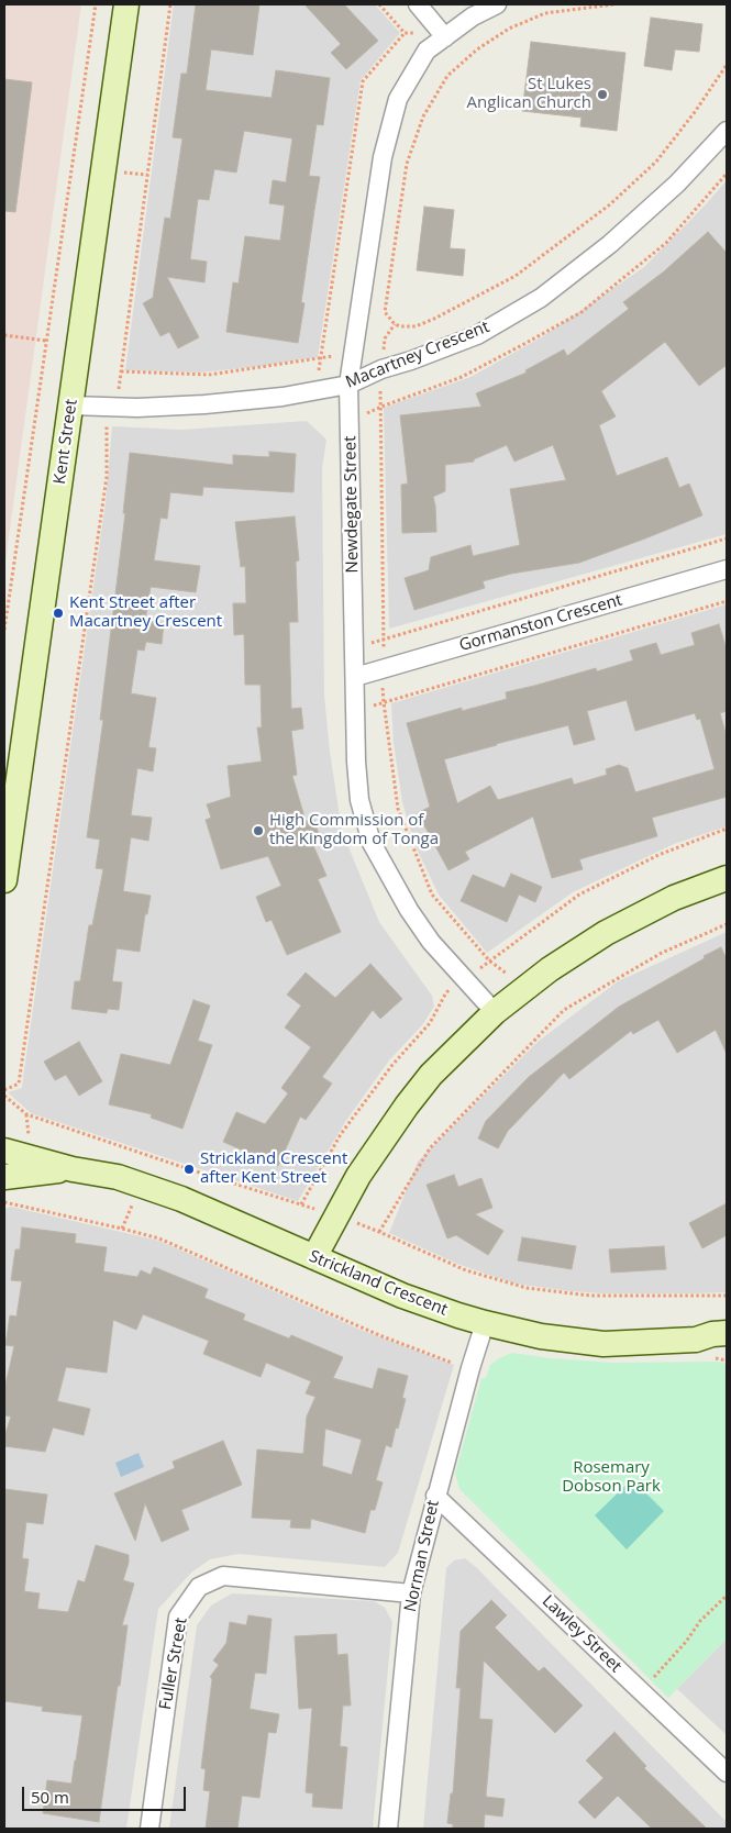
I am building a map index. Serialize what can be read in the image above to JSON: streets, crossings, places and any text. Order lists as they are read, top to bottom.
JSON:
{
  "streets": {
    "street": [
      "Macartney Crescent",
      "Kent Street",
      "Newdegate Street",
      "Gormanston Crescent",
      "Strickland Crescent",
      "Norman Street",
      "Lawley Street",
      "Fuller Street"
    ]
  },
  "crossings": [
    ["Macartney Crescent", "Kent Street"],
    ["Macartney Crescent", "Newdegate Street"],
    ["Newdegate Street", "Gormanston Crescent"],
    ["Strickland Crescent", "Norman Street"],
    ["Norman Street", "Lawley Street"],
    ["Norman Street", "Fuller Street"]
  ],
  "parks": ["Rosemary Dobson Park"],
  "places": [
    "St Lukes Anglican Church",
    "Kent Street after Macartney Crescent",
    "High Commission of the Kingdom of Tonga",
    "Strickland Crescent after Kent Street"
  ],
  "scale_bar": "50 m"
}
